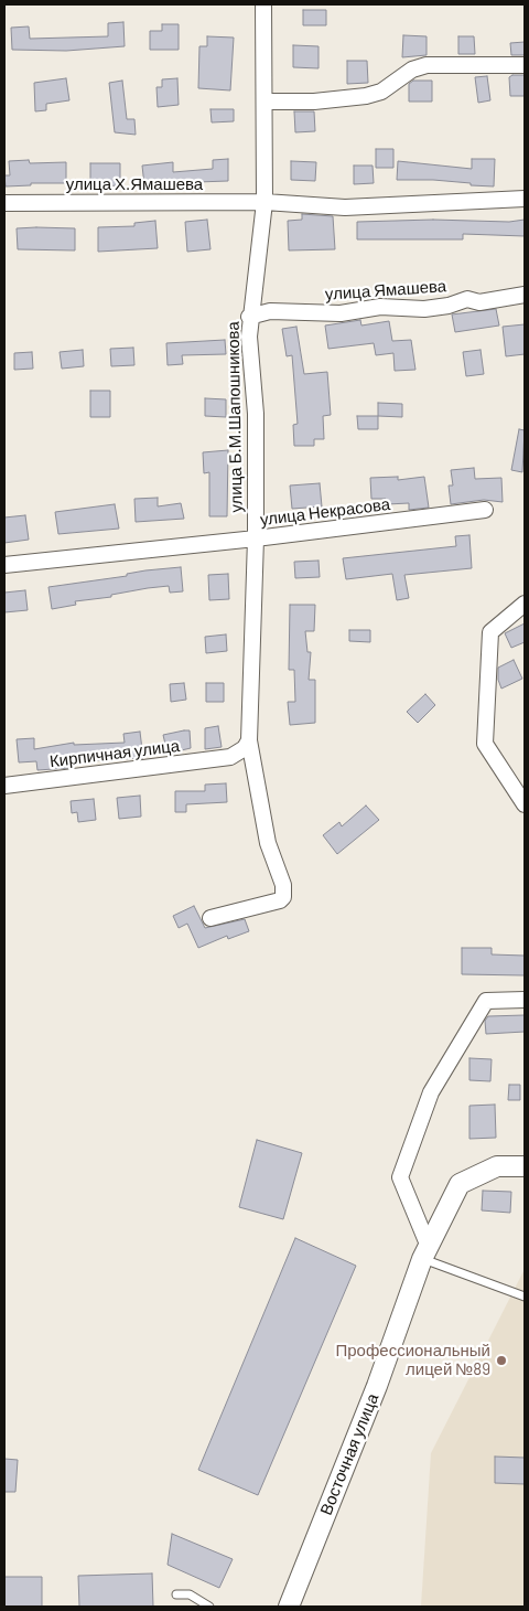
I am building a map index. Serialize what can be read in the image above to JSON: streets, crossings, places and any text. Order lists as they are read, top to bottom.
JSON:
{
  "streets": {
    "street": [
      "улица Х.Ямашева",
      "улица Ямашева",
      "улица Б.М.Шапошникова",
      "улица Некрасова",
      "Кирпичная улица",
      "Восточная улица"
    ]
  },
  "crossings": [
    ["улица Х.Ямашева", "улица Б.М.Шапошникова"],
    ["улица Ямашева", "улица Б.М.Шапошникова"],
    ["улица Б.М.Шапошникова", "улица Некрасова"],
    ["улица Б.М.Шапошникова", "Кирпичная улица"]
  ],
  "places": ["Профессиональный лицей №89"]
}
